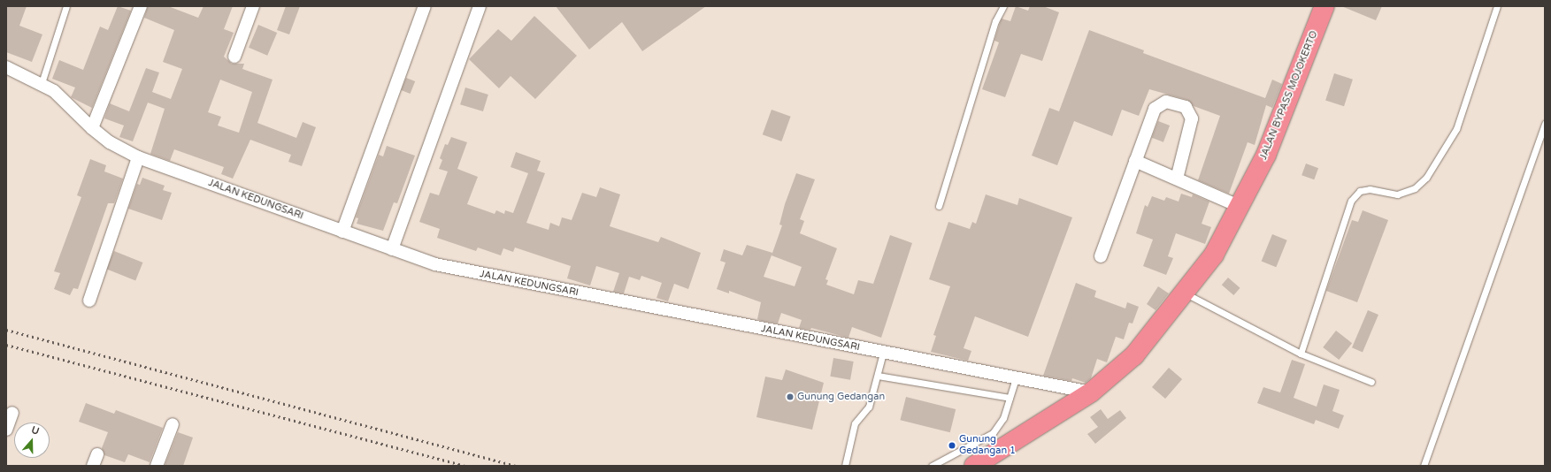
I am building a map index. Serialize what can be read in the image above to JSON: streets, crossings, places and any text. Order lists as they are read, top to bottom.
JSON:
{
  "streets": {
    "highway": ["JALAN BYPASS MOJOKERTO"],
    "street": ["JALAN KEDUNGSARI"]
  },
  "crossings": [
    ["JALAN BYPASS MOJOKERTO", "JALAN KEDUNGSARI"]
  ],
  "places": ["Gunung Gedangan", "Gunung Gedangan 1"],
  "north": "top"
}
